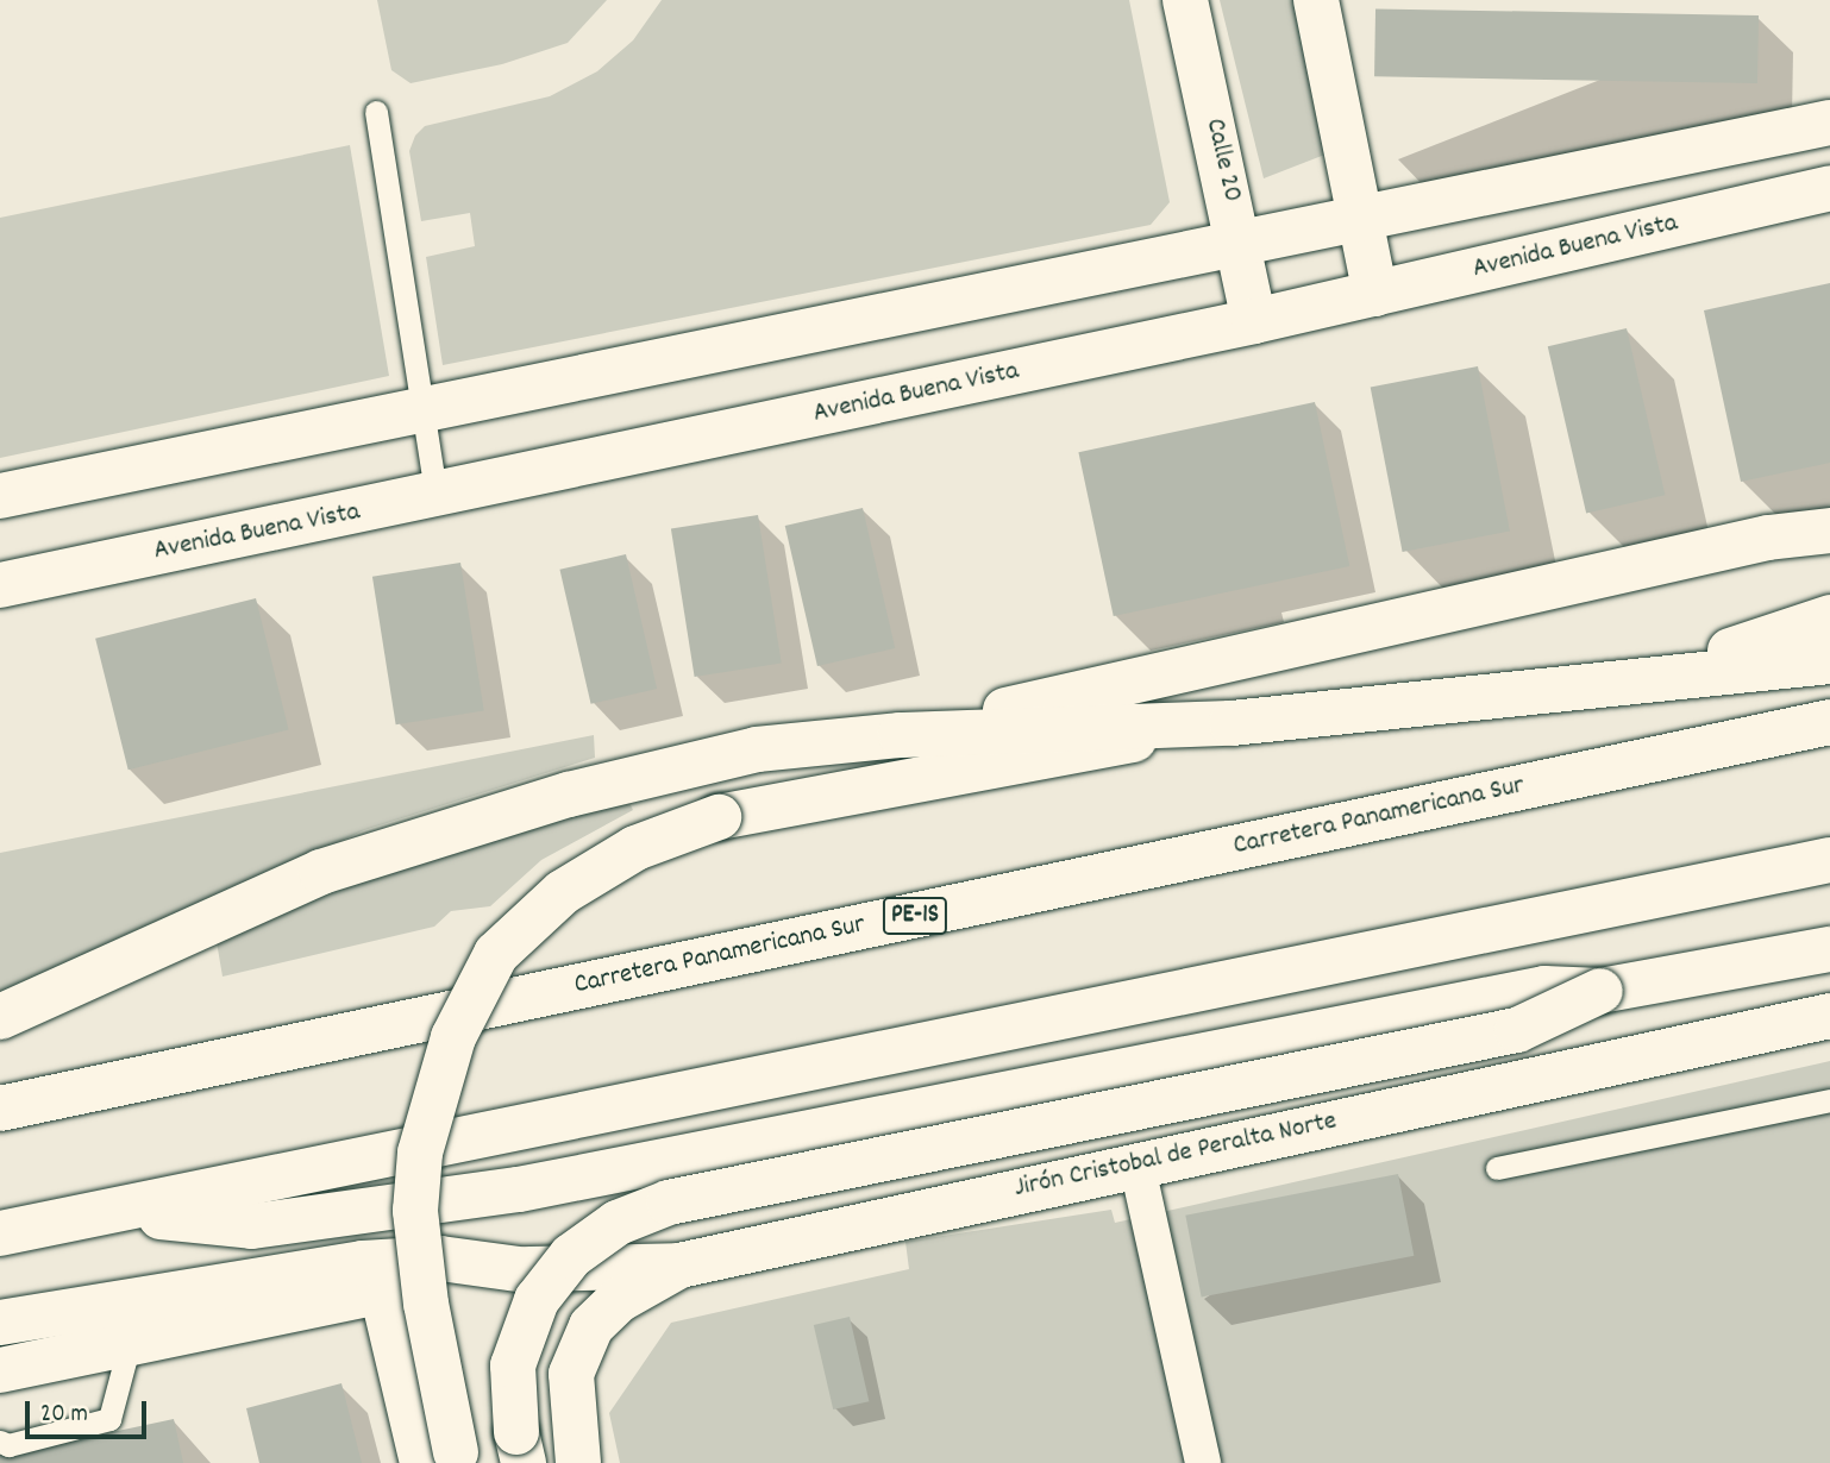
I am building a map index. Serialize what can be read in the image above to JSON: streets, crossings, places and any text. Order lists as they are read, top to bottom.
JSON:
{
  "streets": {
    "main road": [
      "Calle 20",
      "Avenida Buena Vista",
      "Carretera Panamericana Sur",
      "PE-1S",
      "Jirón Cristobal de Peralta Norte"
    ]
  },
  "crossings": [
    ["Calle 20", "Avenida Buena Vista"]
  ],
  "scale_bar": "20 m"
}
